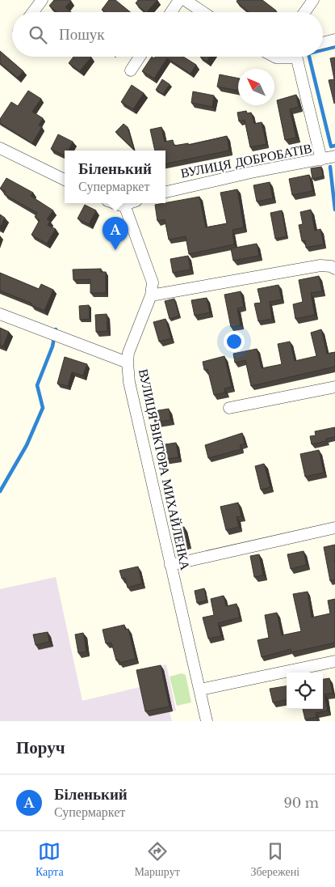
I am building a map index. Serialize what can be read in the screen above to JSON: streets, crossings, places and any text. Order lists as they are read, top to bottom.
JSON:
{
  "streets": {
    "street": ["ВУЛИЦЯ ДОБРОБАТІВ", "ВУЛИЦЯ ВІКТОРА МИХАЙЛЕНКА"]
  },
  "north": "top left",
  "page": {
    "search": "Пошук",
    "popup": ["Біленький", "Супермаркет"],
    "pins": "A",
    "heading": "Поруч",
    "list": [
      {
        "mark": "A",
        "name": "Біленький",
        "note": "Супермаркет",
        "value": "90 m"
      }
    ],
    "nav": ["Карта", "Маршрут", "Збережені"]
  }
}
